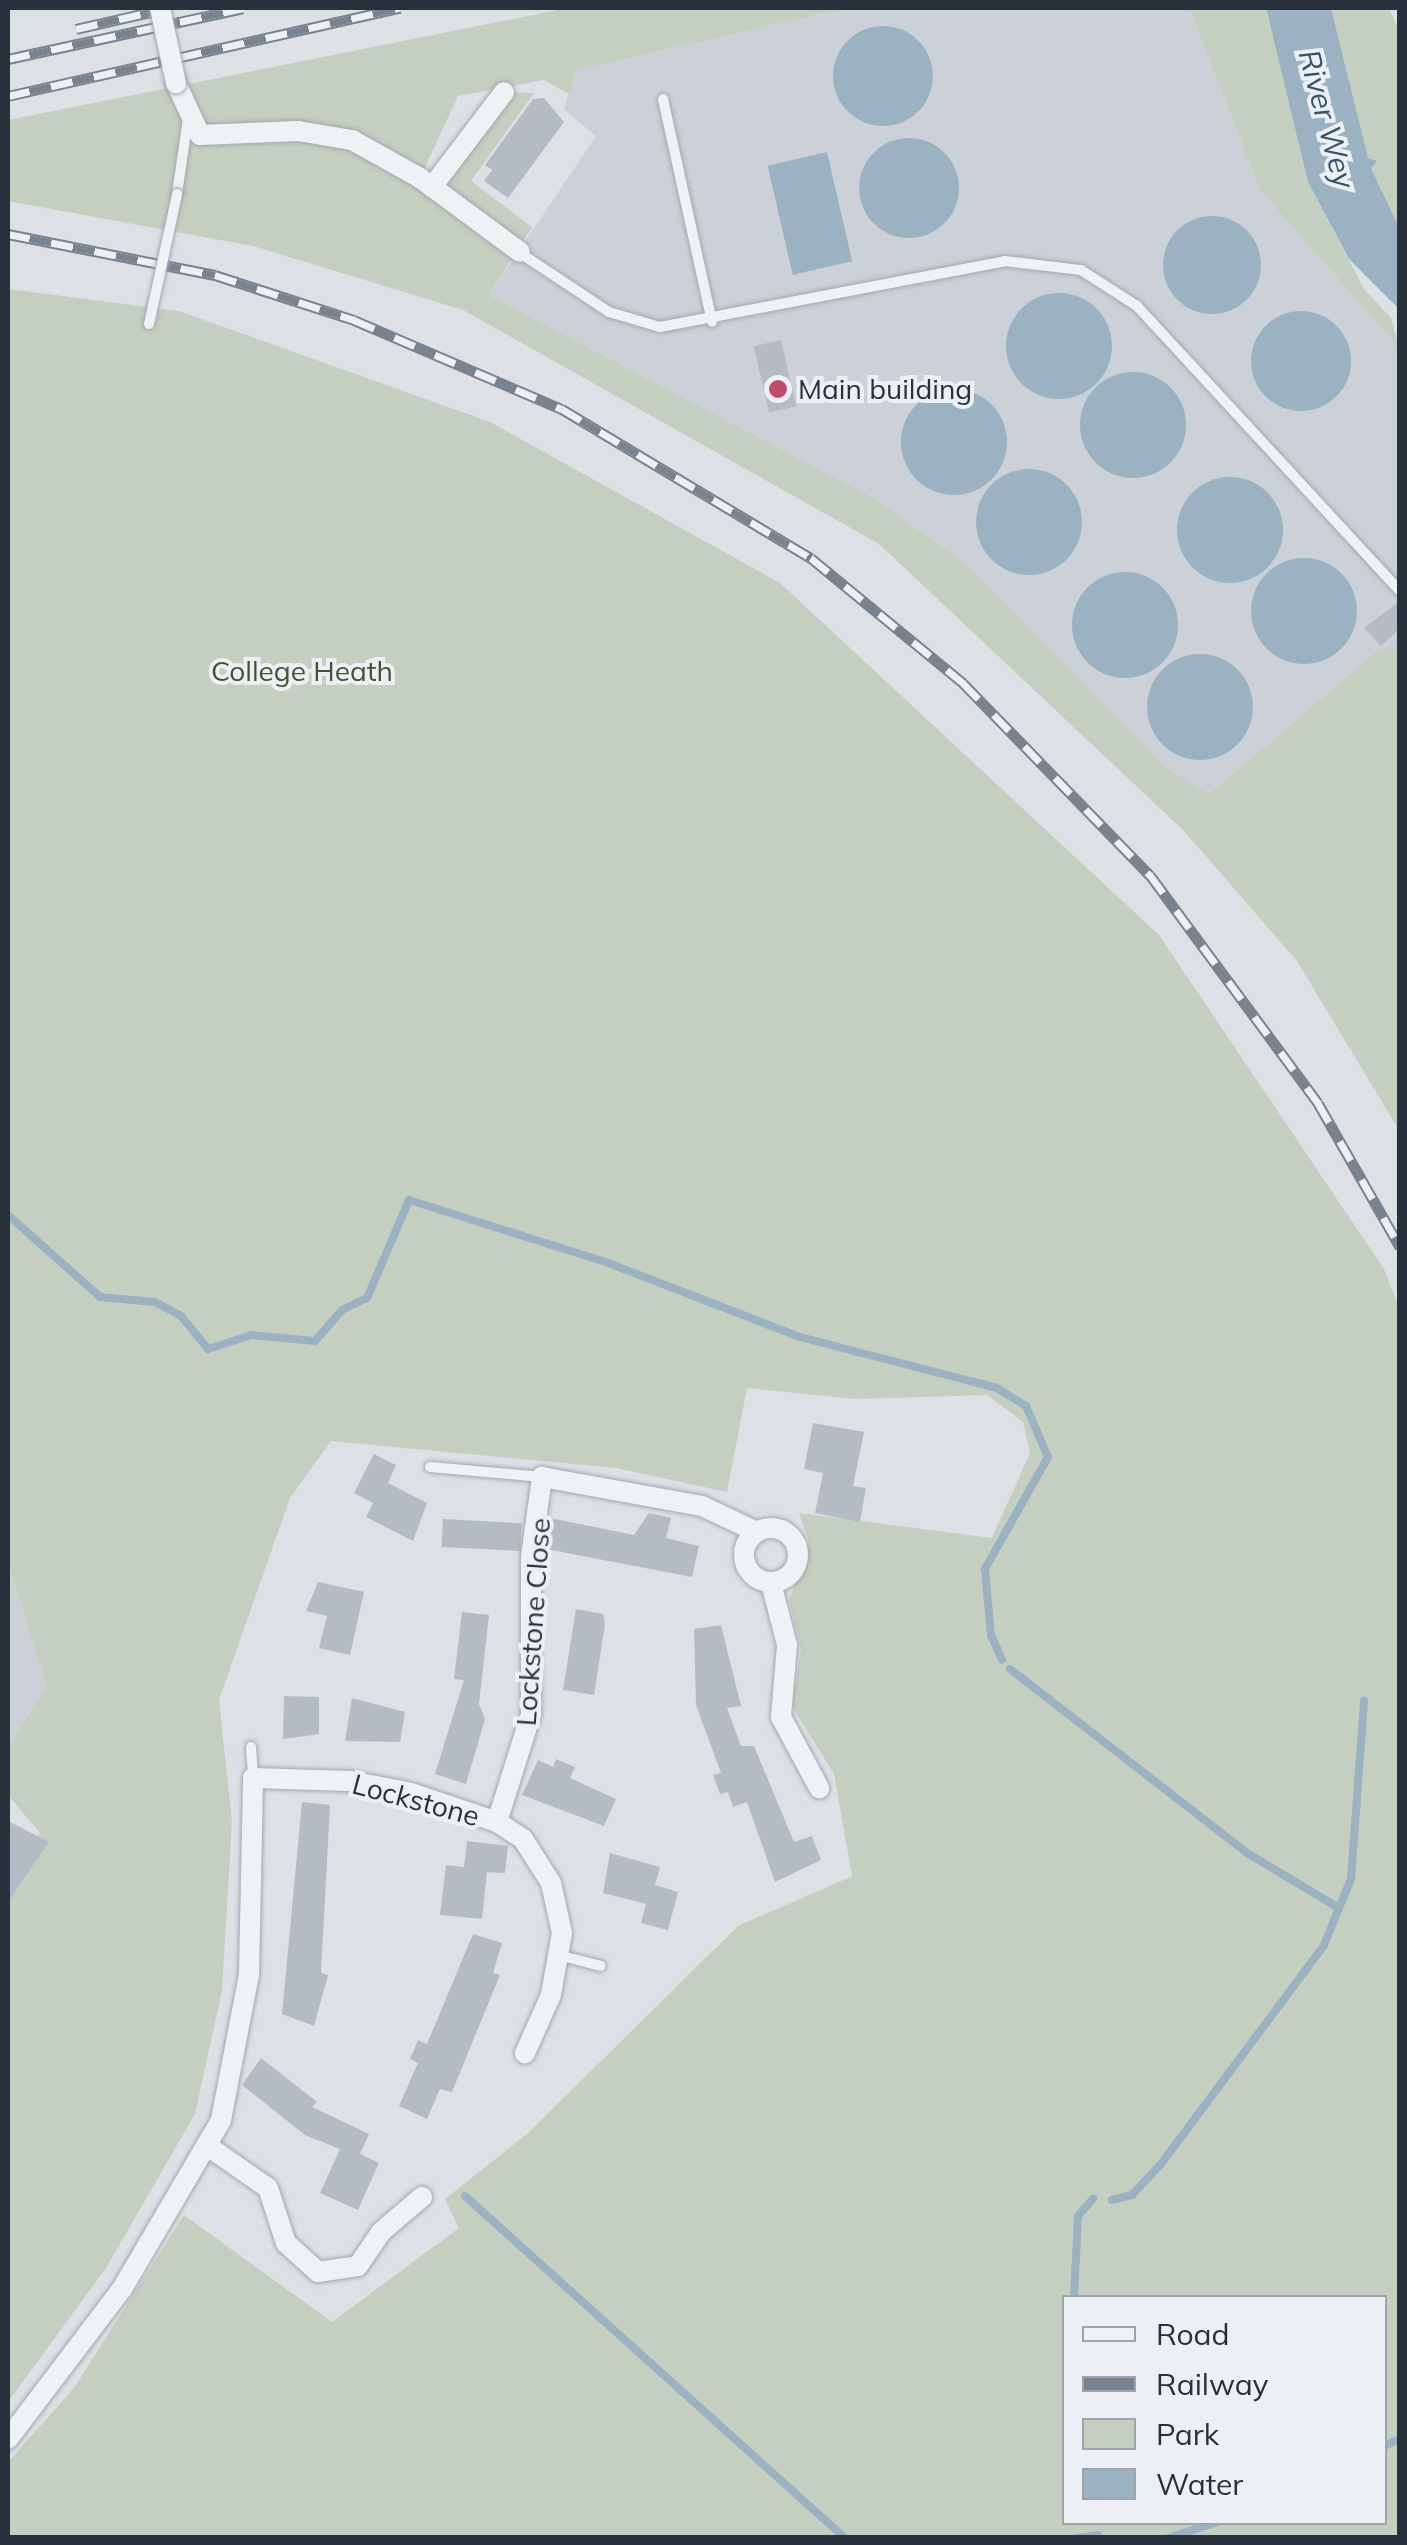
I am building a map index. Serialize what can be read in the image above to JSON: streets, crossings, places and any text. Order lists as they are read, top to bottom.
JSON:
{
  "streets": {
    "street": ["Lockstone Close", "Lockstone"]
  },
  "crossings": [
    ["Lockstone Close", "Lockstone"]
  ],
  "water": ["River Wey"],
  "parks": ["College Heath"],
  "places": ["Main building"],
  "legend": [
    "Road",
    "Railway",
    "Park",
    "Water"
  ]
}
